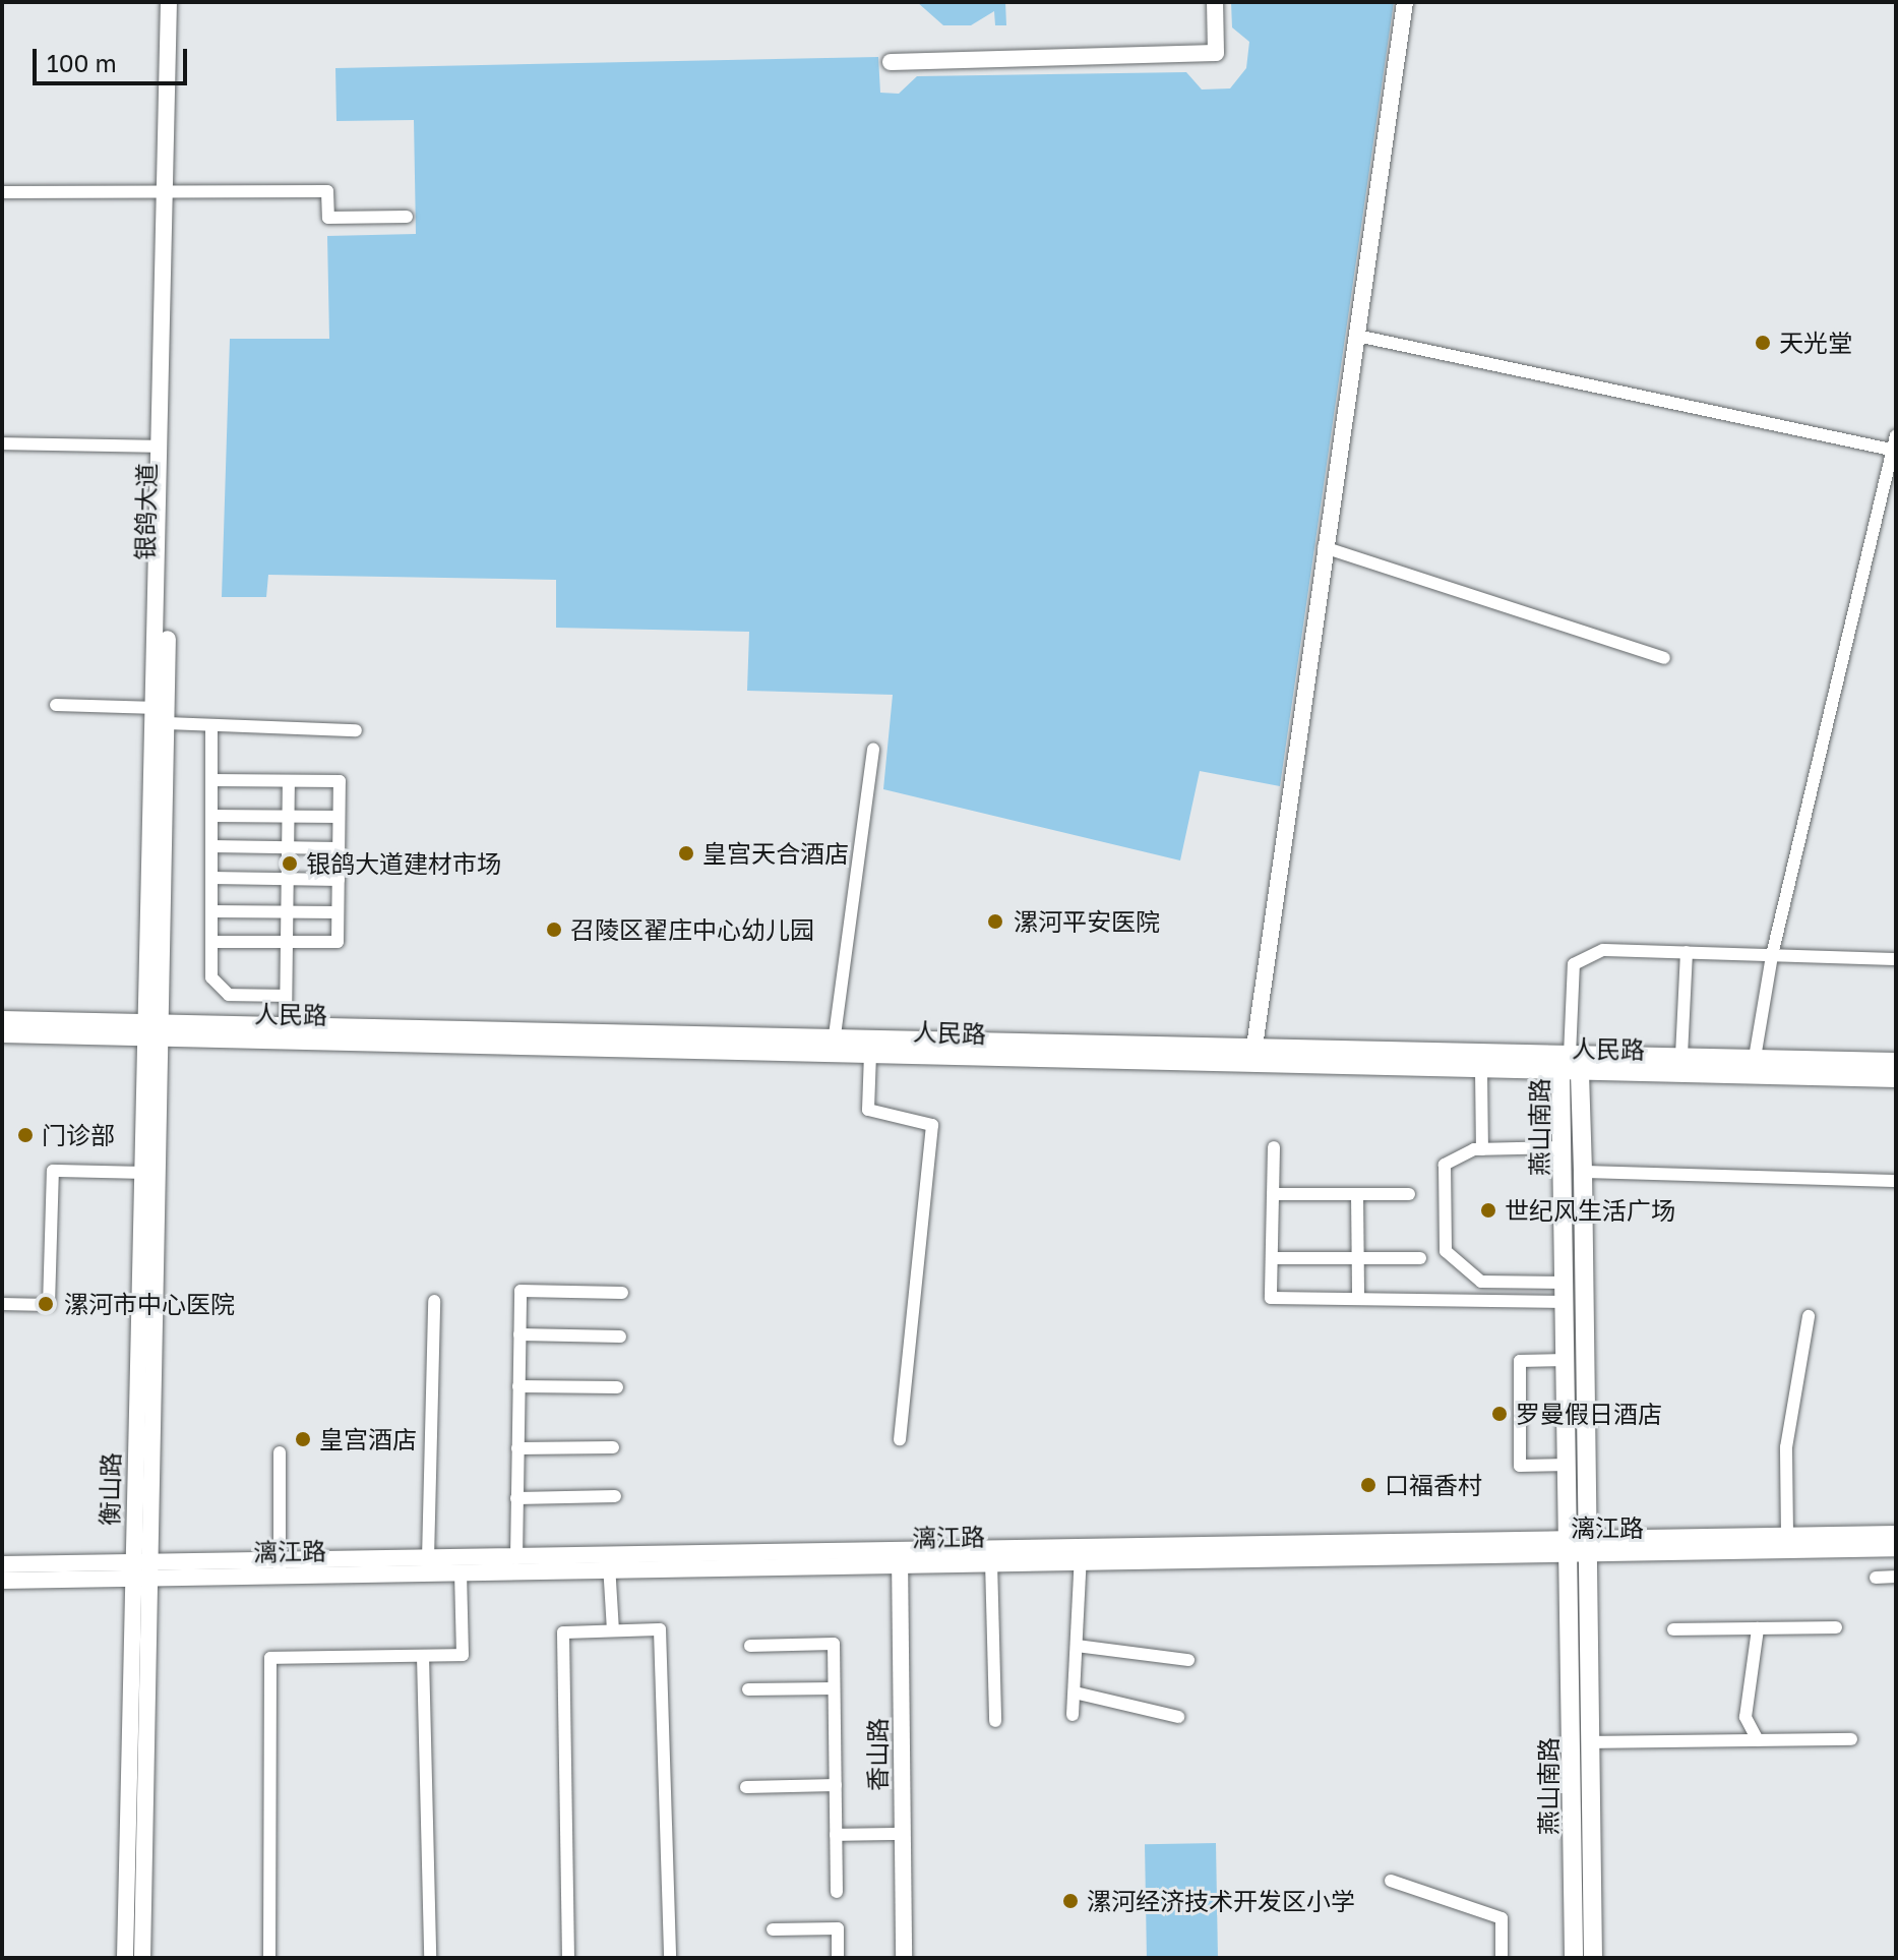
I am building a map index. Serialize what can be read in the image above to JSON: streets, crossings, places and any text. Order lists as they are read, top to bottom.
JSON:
{
  "streets": {
    "main road": ["人民路", "燕山南路"],
    "street": [
      "银鸽大道",
      "衡山路",
      "漓江路",
      "香山路"
    ]
  },
  "crossings": [
    ["银鸽大道", "人民路"],
    ["银鸽大道", "衡山路"],
    ["人民路", "燕山南路"],
    ["人民路", "衡山路"],
    ["燕山南路", "漓江路"],
    ["衡山路", "漓江路"],
    ["漓江路", "香山路"]
  ],
  "places": [
    "天光堂",
    "皇宫天合酒店",
    "银鸽大道建材市场",
    "漯河平安医院",
    "召陵区翟庄中心幼儿园",
    "门诊部",
    "世纪风生活广场",
    "漯河市中心医院",
    "罗曼假日酒店",
    "皇宫酒店",
    "口福香村",
    "漯河经济技术开发区小学"
  ],
  "scale_bar": "100 m"
}
